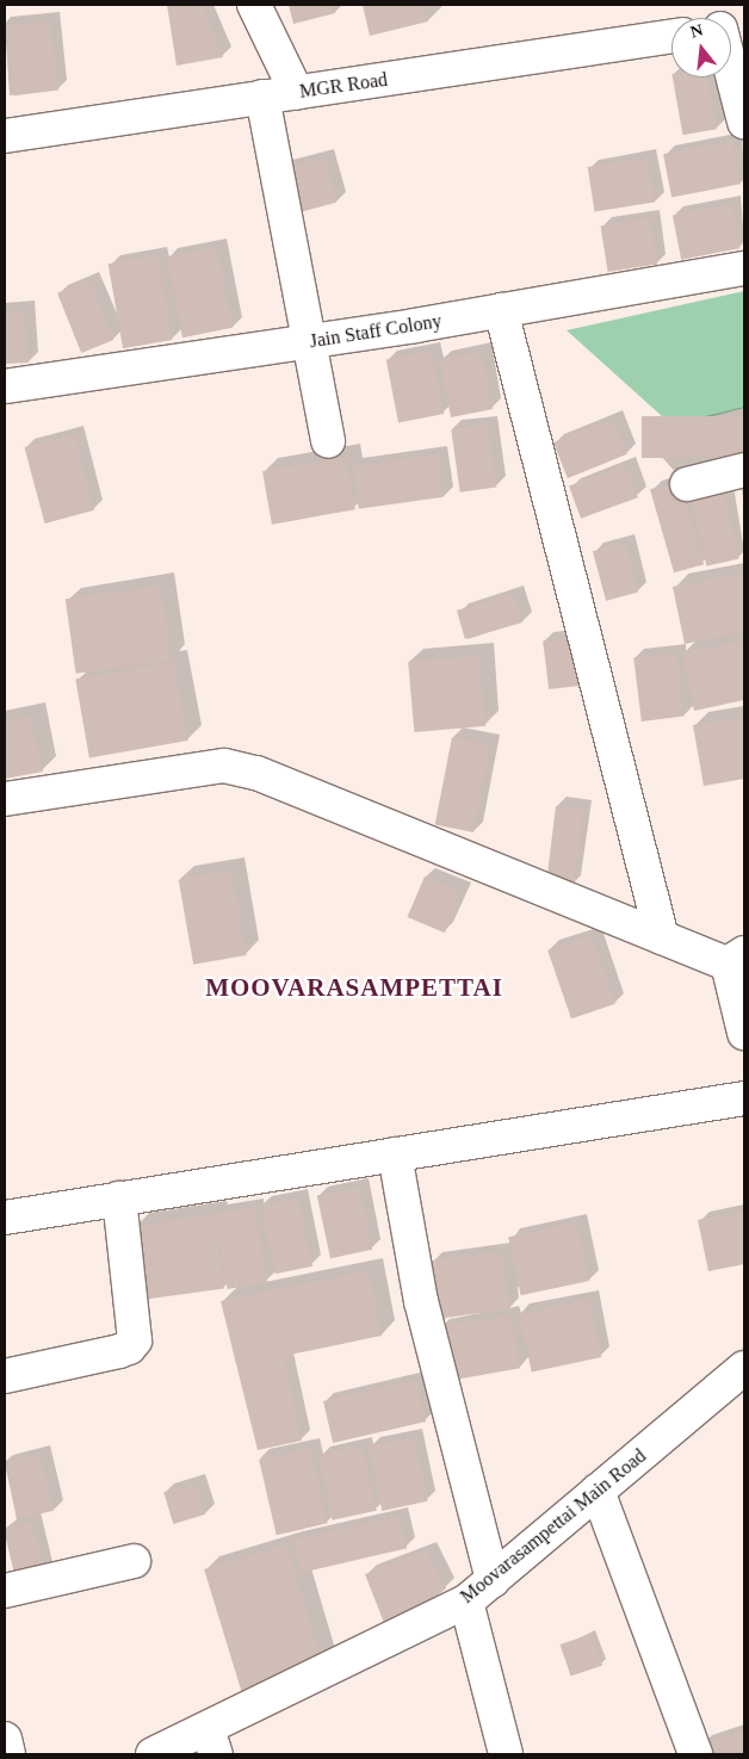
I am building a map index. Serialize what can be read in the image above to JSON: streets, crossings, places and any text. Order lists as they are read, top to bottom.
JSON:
{
  "streets": {
    "street": ["MGR Road", "Jain Staff Colony", "Moovarasampettai Main Road"]
  },
  "districts": ["MOOVARASAMPETTAI"],
  "north": "top"
}
